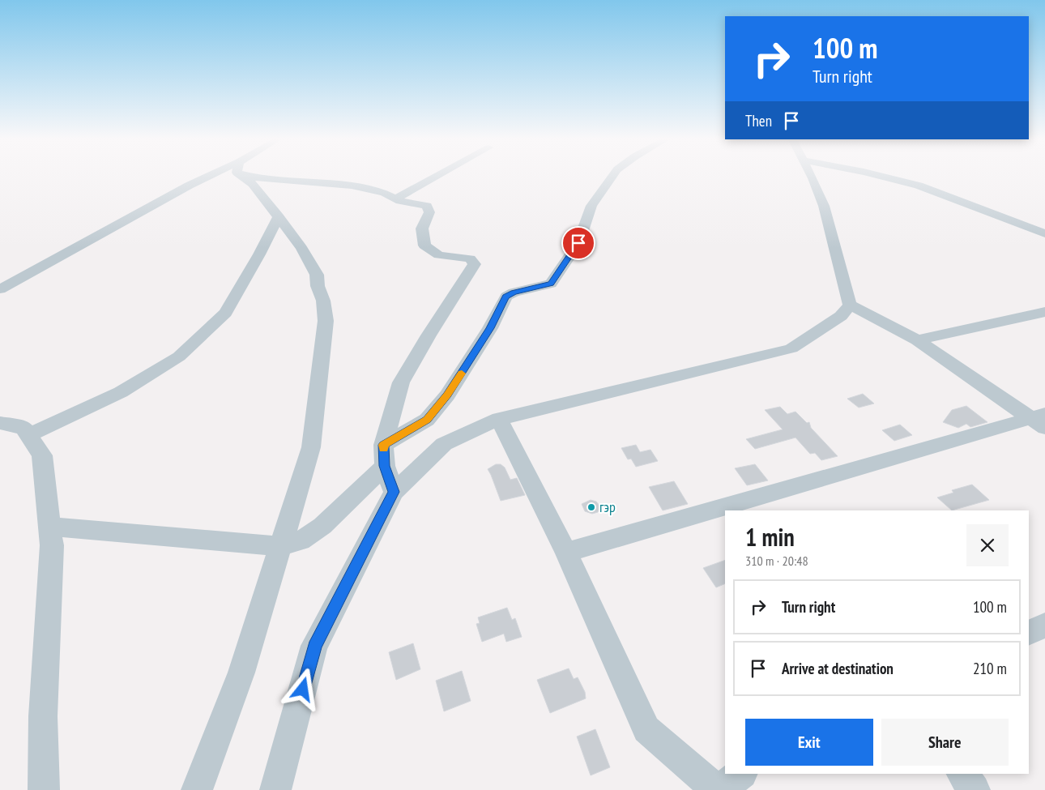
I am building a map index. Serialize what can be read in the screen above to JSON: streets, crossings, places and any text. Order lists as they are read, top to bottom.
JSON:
{
  "places": ["гэр"],
  "page": {
    "turn": ["100 m", "Turn right"],
    "then": "Then",
    "heading": ["1 min", "310 m · 20:48"],
    "list": [
      {
        "name": "Turn right",
        "value": "100 m"
      },
      {
        "name": "Arrive at destination",
        "value": "210 m"
      }
    ],
    "buttons": ["Exit", "Share"]
  }
}
